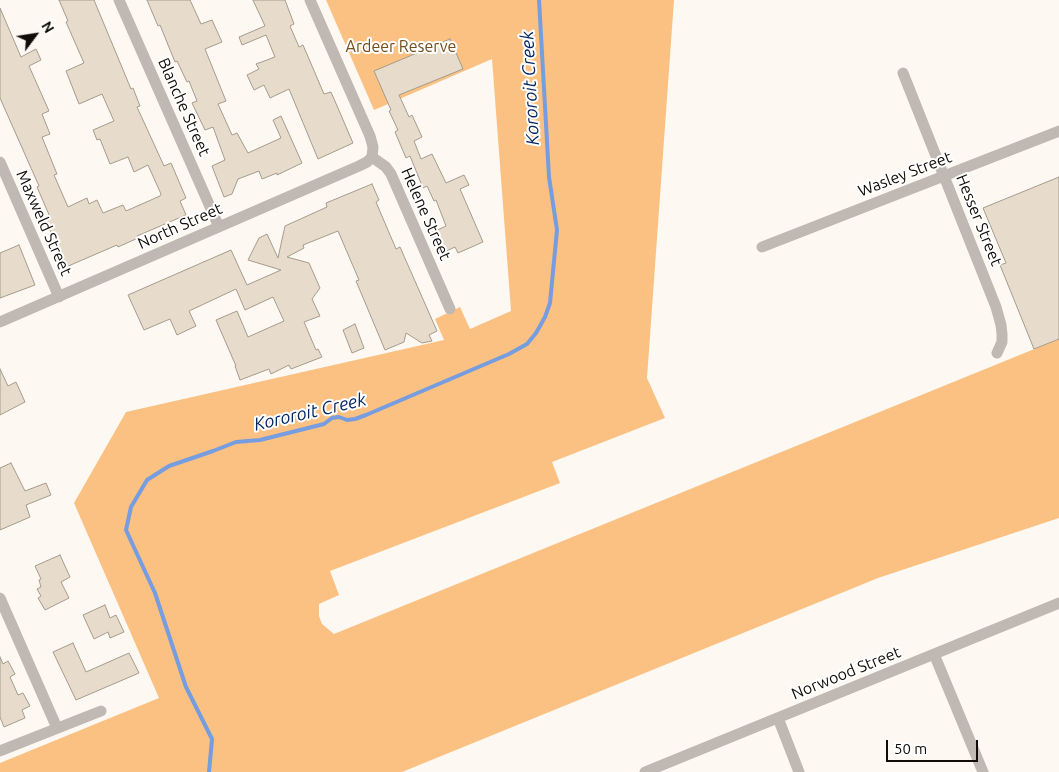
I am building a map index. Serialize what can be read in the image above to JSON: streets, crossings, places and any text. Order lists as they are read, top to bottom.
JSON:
{
  "streets": {
    "street": [
      "Blanche Street",
      "Wasley Street",
      "Helene Street",
      "Hesser Street",
      "Maxweld Street",
      "North Street",
      "Norwood Street"
    ]
  },
  "crossings": [
    ["Blanche Street", "North Street"],
    ["Wasley Street", "Hesser Street"],
    ["Helene Street", "North Street"],
    ["Maxweld Street", "North Street"]
  ],
  "water": ["Kororoit Creek"],
  "parks": ["Ardeer Reserve"],
  "scale_bar": "50 m",
  "north": "top right"
}
